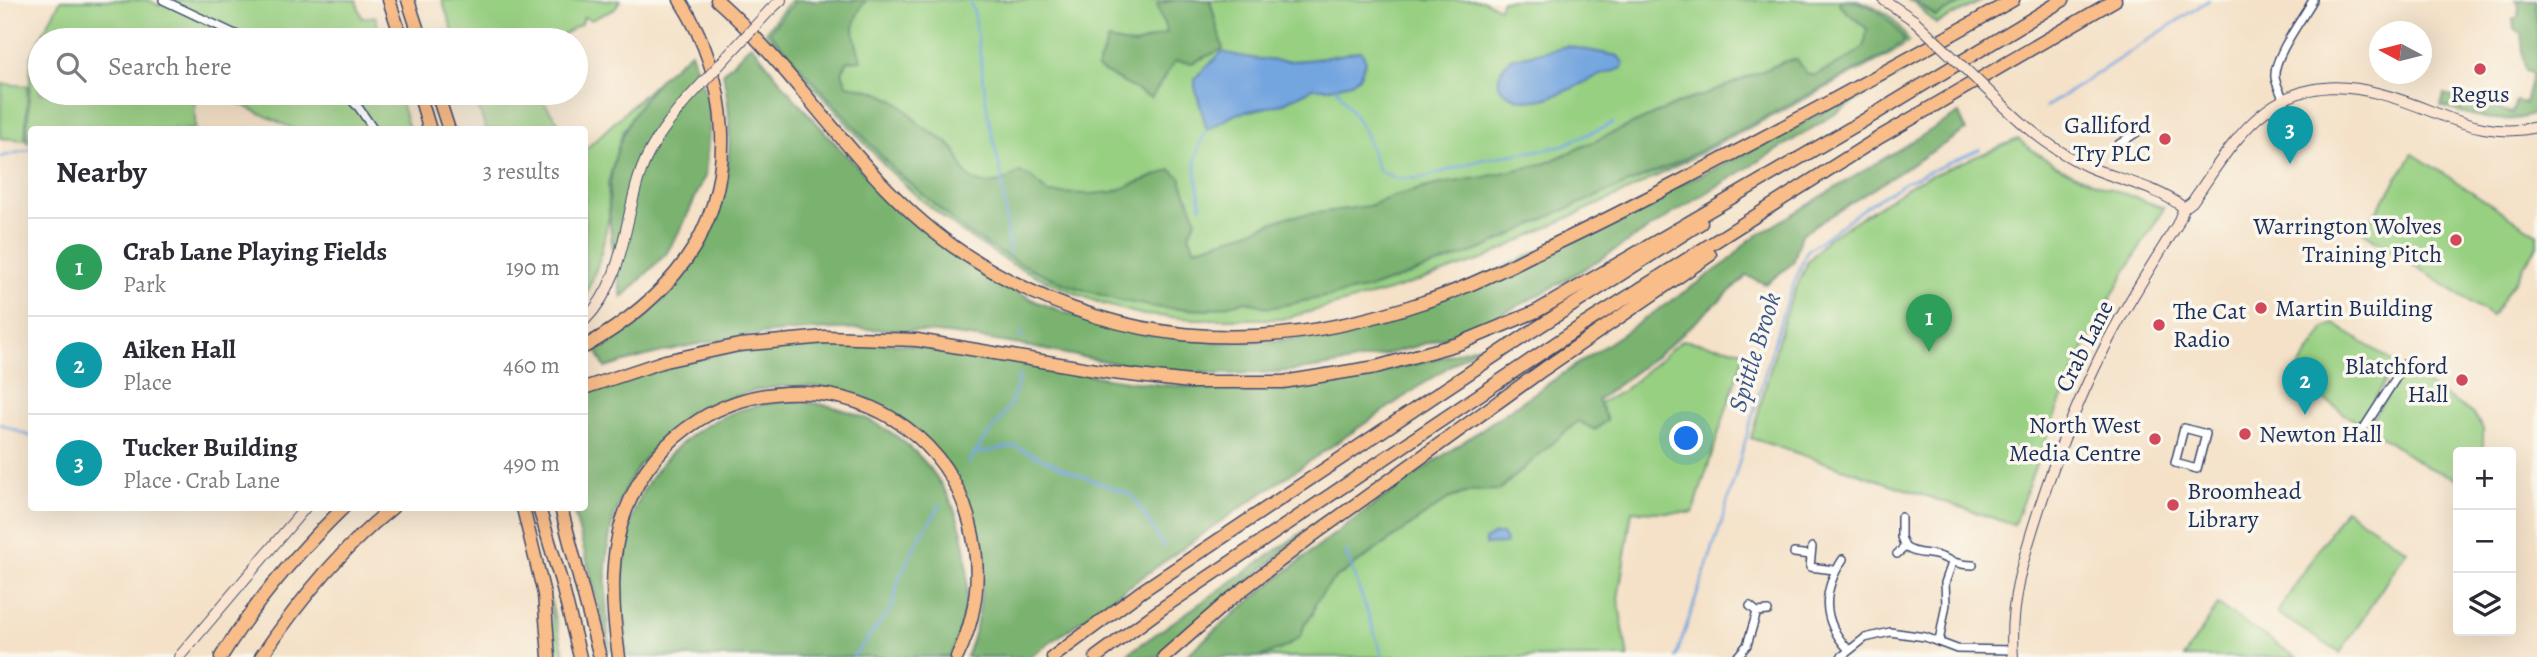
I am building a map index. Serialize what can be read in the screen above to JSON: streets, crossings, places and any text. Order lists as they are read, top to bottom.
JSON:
{
  "streets": {
    "street": ["Crab Lane"]
  },
  "water": ["Spittle Brook"],
  "places": [
    "Regus",
    "Galliford Try PLC",
    "Warrington Wolves Training Pitch",
    "Martin Building",
    "The Cat Radio",
    "Blatchford Hall",
    "Newton Hall",
    "North West Media Centre",
    "Broomhead Library"
  ],
  "north": "left",
  "page": {
    "search": "Search here",
    "pins": ["3", "1", "2"],
    "heading": ["Nearby", "3 results"],
    "list": [
      {
        "mark": "1",
        "name": "Crab Lane Playing Fields",
        "note": "Park",
        "value": "190 m"
      },
      {
        "mark": "2",
        "name": "Aiken Hall",
        "note": "Place",
        "value": "460 m"
      },
      {
        "mark": "3",
        "name": "Tucker Building",
        "note": "Place · Crab Lane",
        "value": "490 m"
      }
    ],
    "map_buttons": ["+", "−"]
  }
}
